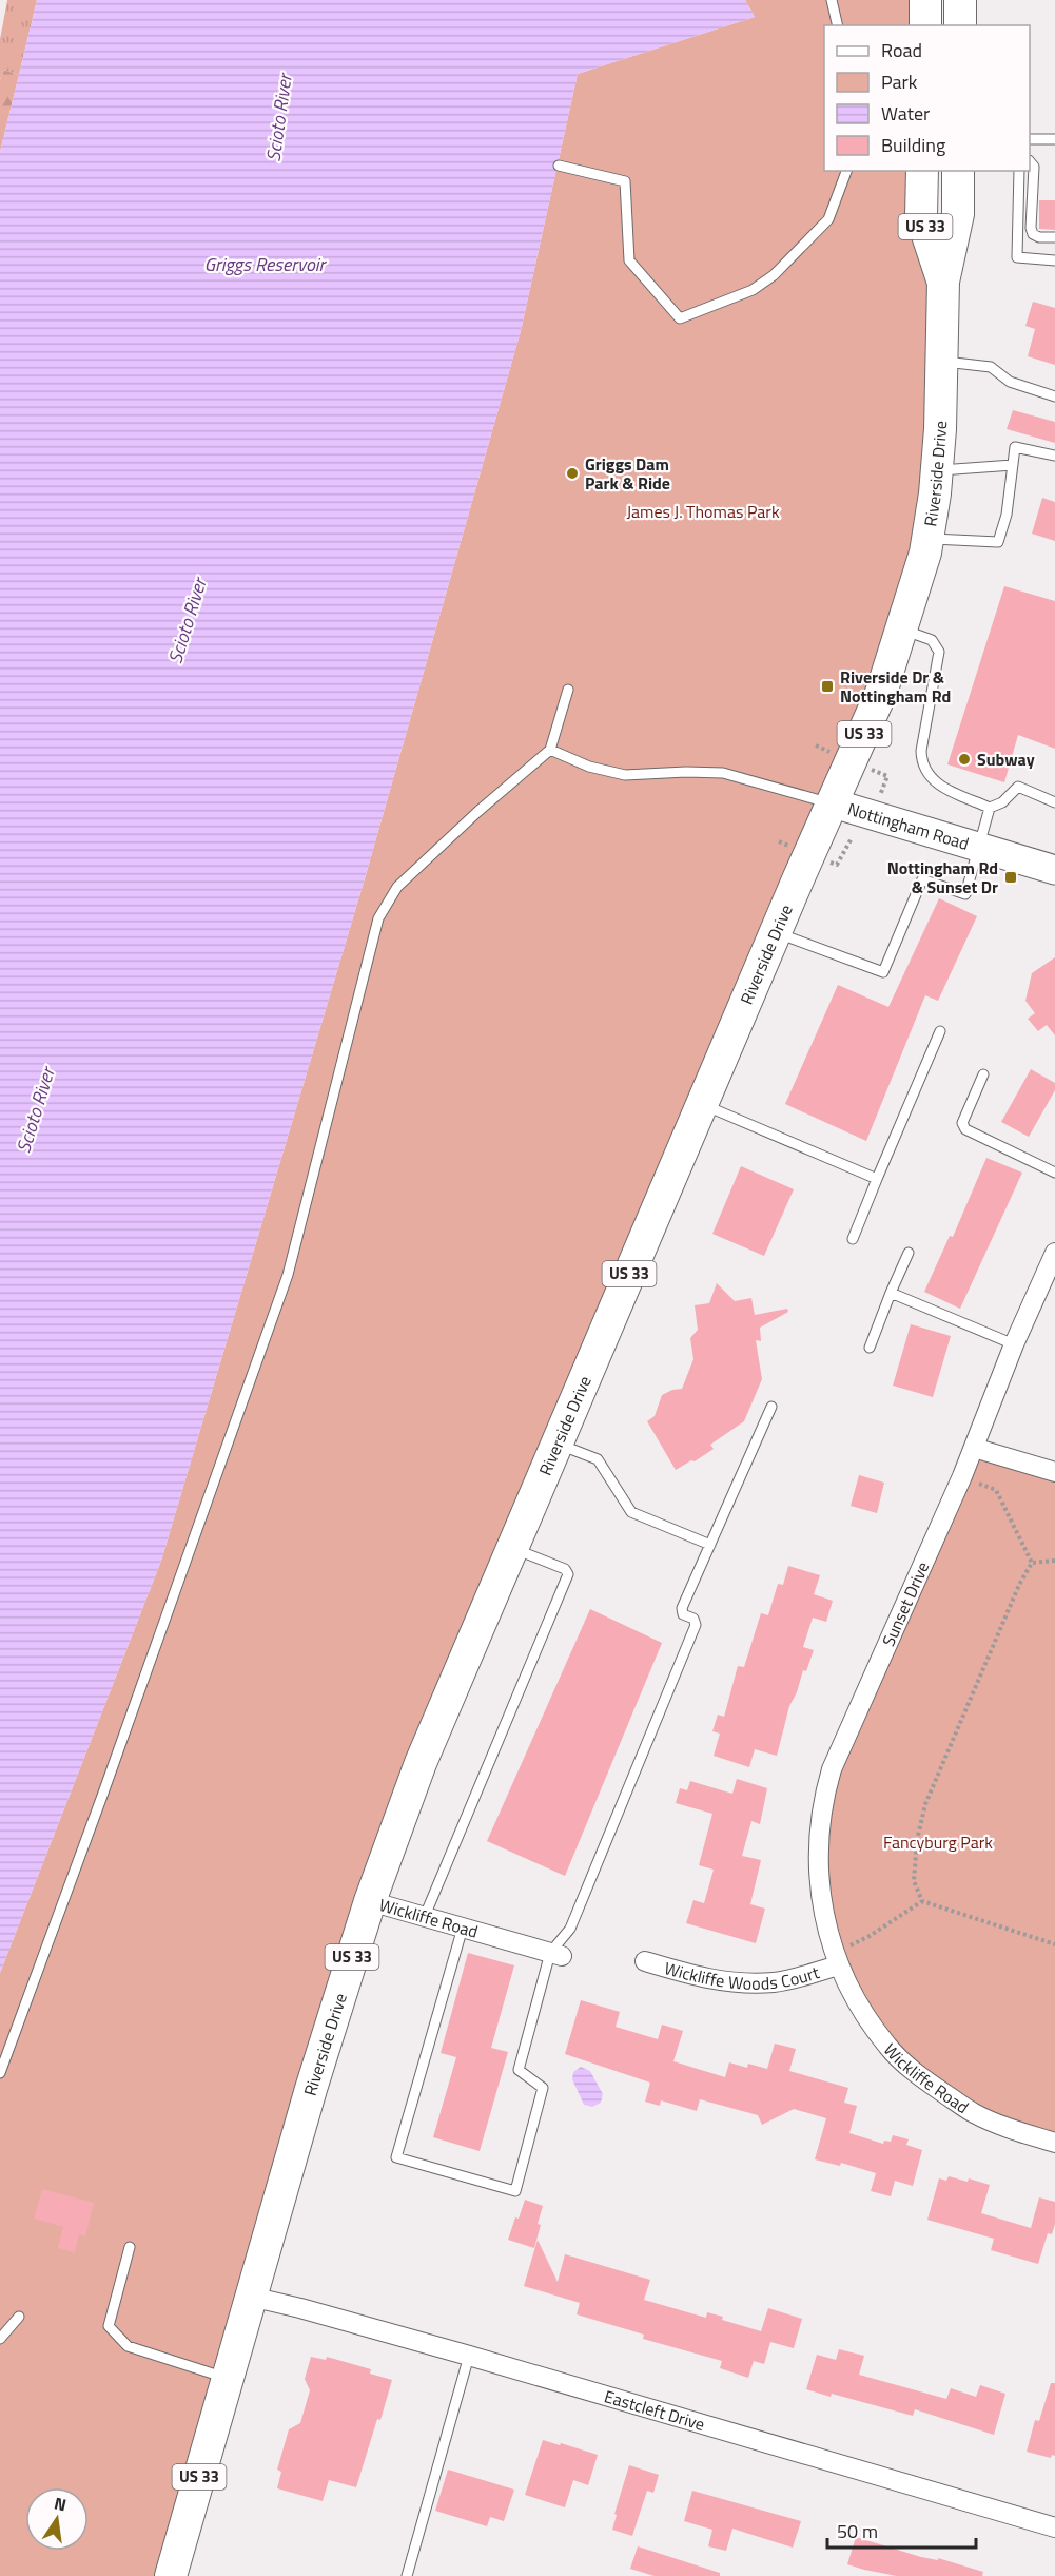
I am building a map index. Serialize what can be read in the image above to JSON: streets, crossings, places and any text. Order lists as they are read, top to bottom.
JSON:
{
  "streets": {
    "main road": ["US 33", "Riverside Drive"],
    "street": [
      "Nottingham Road",
      "Sunset Drive",
      "Wickliffe Road",
      "Wickliffe Woods Court",
      "Eastcleft Drive"
    ]
  },
  "crossings": [
    ["Riverside Drive", "Nottingham Road"],
    ["Riverside Drive", "Wickliffe Road"],
    ["Riverside Drive", "Eastcleft Drive"],
    ["Sunset Drive", "Wickliffe Road"],
    ["Sunset Drive", "Wickliffe Woods Court"],
    ["Wickliffe Road", "Wickliffe Woods Court"]
  ],
  "water": ["Scioto River", "Griggs Reservoir"],
  "parks": ["James J. Thomas Park", "Fancyburg Park"],
  "places": {
    "other": ["Griggs Dam Park & Ride", "Subway"],
    "transit": ["Riverside Dr & Nottingham Rd", "Nottingham Rd & Sunset Dr"]
  },
  "legend": [
    "Road",
    "Park",
    "Water",
    "Building"
  ],
  "scale_bar": "50 m",
  "north": "top"
}
